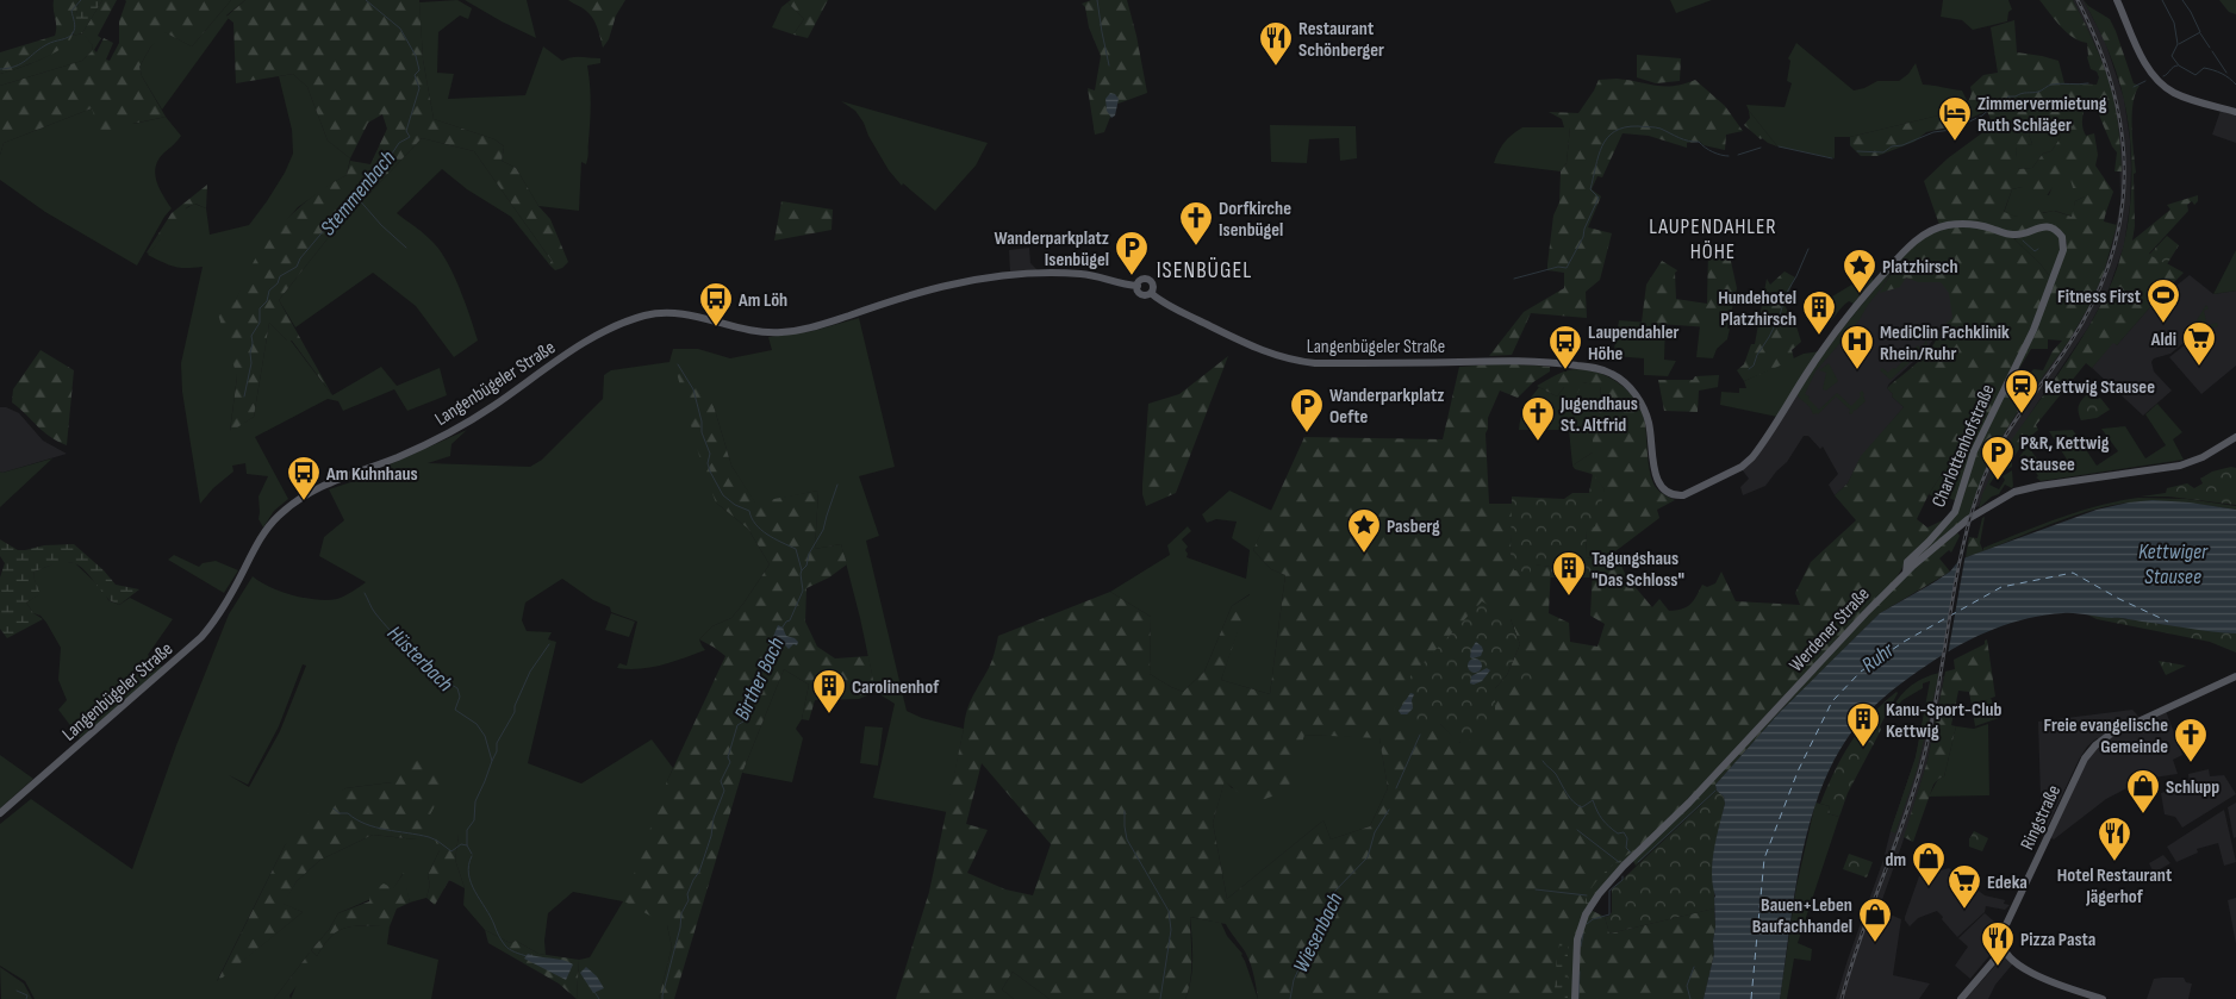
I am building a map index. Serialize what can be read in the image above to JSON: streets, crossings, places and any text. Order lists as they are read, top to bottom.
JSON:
{
  "streets": {
    "main road": [
      "Langenbügeler Straße",
      "Charlottenhofstraße",
      "Werdener Straße",
      "Ringstraße"
    ]
  },
  "crossings": [
    ["Langenbügeler Straße", "Charlottenhofstraße"],
    ["Charlottenhofstraße", "Werdener Straße"]
  ],
  "districts": ["LAUPENDAHLER HÖHE", "ISENBÜGEL"],
  "water": [
    "Stemmenbach",
    "Kettwiger Stausee",
    "Ruhr",
    "Hüsterbach",
    "Birther Bach",
    "Wiesenbach"
  ],
  "places": {
    "restaurant": ["Restaurant Schönberger", "Hotel Restaurant Jägerhof", "Pizza Pasta"],
    "hotel": ["Zimmervermietung Ruth Schläger"],
    "church": ["Dorfkirche Isenbügel", "Jugendhaus St. Altfrid", "Freie evangelische Gemeinde"],
    "parking": ["Wanderparkplatz Isenbügel", "Wanderparkplatz Oefte", "P&R, Kettwig Stausee"],
    "place": ["Platzhirsch", "Pasberg"],
    "sports": ["Fitness First"],
    "bus stop": ["Am Löh", "Laupendahler Höhe", "Am Kuhnhaus"],
    "building": [
      "Hundehotel Platzhirsch",
      "Tagungshaus \"Das Schloss\"",
      "Carolinenhof",
      "Kanu-Sport-Club Kettwig"
    ],
    "supermarket": ["Aldi", "Edeka"],
    "hospital": ["MediClin Fachklinik Rhein/Ruhr"],
    "station": ["Kettwig Stausee"],
    "shop": ["Schlupp", "dm", "Bauen+Leben Baufachhandel"]
  }
}
